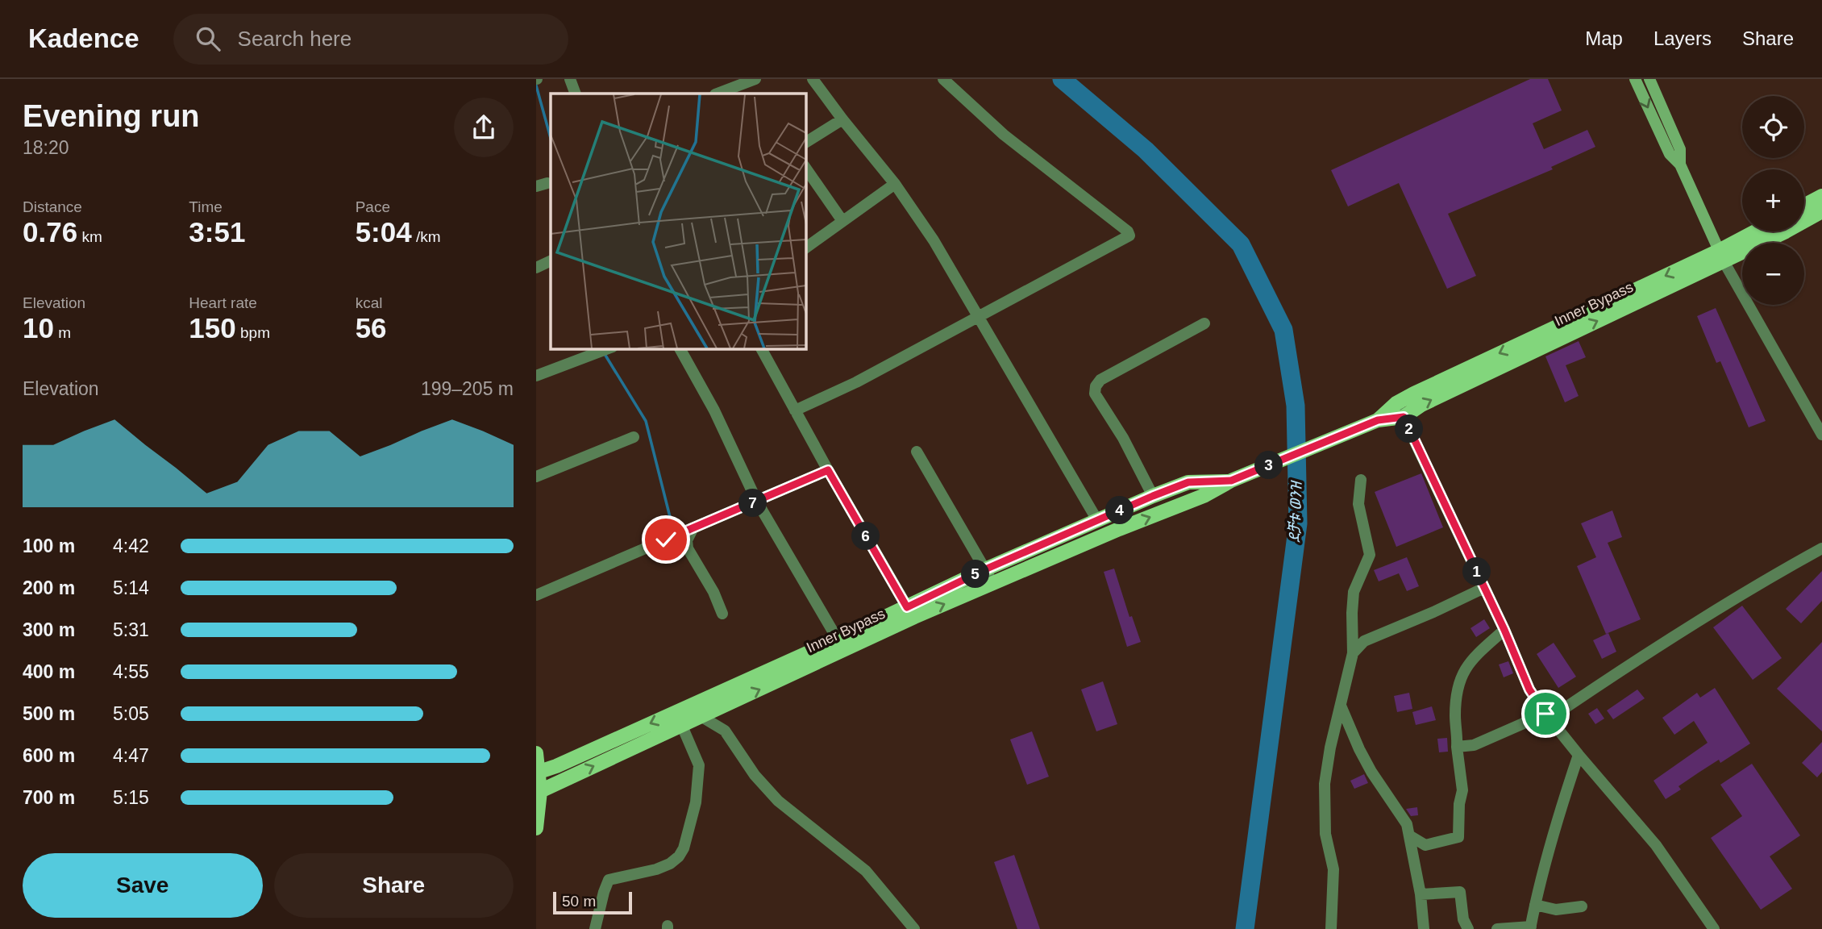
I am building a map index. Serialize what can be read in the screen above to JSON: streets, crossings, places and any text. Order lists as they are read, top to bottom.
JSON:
{
  "streets": {
    "main road": ["Inner Bypass"]
  },
  "water": ["ደቻቱ ወንዝ"],
  "scale_bar": "50 m",
  "page": {
    "header": "Kadence",
    "search": "Search here",
    "nav": ["Map", "Layers", "Share"],
    "heading": ["Evening run", "18:20"],
    "map_buttons": ["+", "−"],
    "stats": [
      ["Distance", "0.76 km"],
      ["Time", "3:51"],
      ["Pace", "5:04 /km"],
      ["Elevation", "10 m"],
      ["Heart rate", "150 bpm"],
      ["kcal", "56"]
    ],
    "chart": ["Elevation", "199–205 m"],
    "pins": [
      "2",
      "3",
      "7",
      "4",
      "6",
      "1",
      "5"
    ],
    "list": [
      {
        "name": "100 m",
        "note": "4:42"
      },
      {
        "name": "200 m",
        "note": "5:14"
      },
      {
        "name": "300 m",
        "note": "5:31"
      },
      {
        "name": "400 m",
        "note": "4:55"
      },
      {
        "name": "500 m",
        "note": "5:05"
      },
      {
        "name": "600 m",
        "note": "4:47"
      },
      {
        "name": "700 m",
        "note": "5:15"
      }
    ],
    "buttons": ["Save", "Share"],
    "scale": "50 m"
  }
}
